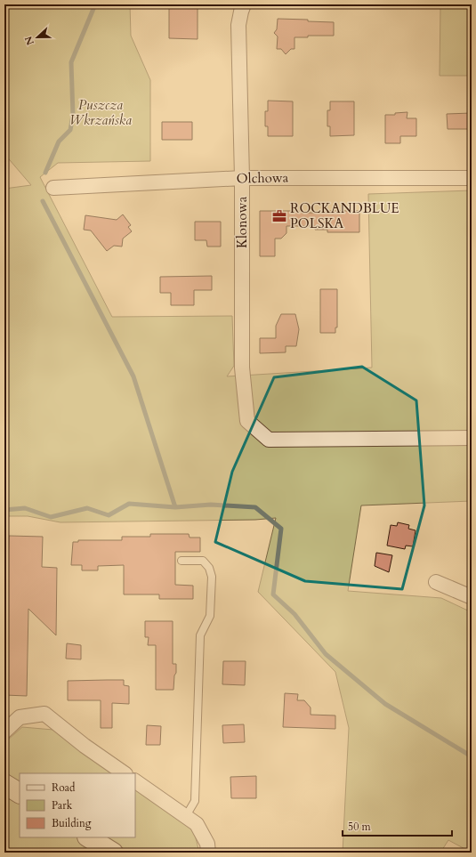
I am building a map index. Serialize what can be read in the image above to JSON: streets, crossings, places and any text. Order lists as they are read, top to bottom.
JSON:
{
  "streets": {
    "street": ["Olchowa", "Klonowa"]
  },
  "crossings": [
    ["Olchowa", "Klonowa"]
  ],
  "parks": ["Puszcza Wkrzańska"],
  "places": {
    "office": ["ROCKANDBLUE POLSKA"]
  },
  "legend": ["Road", "Park", "Building"],
  "scale_bar": "50 m",
  "north": "left"
}
